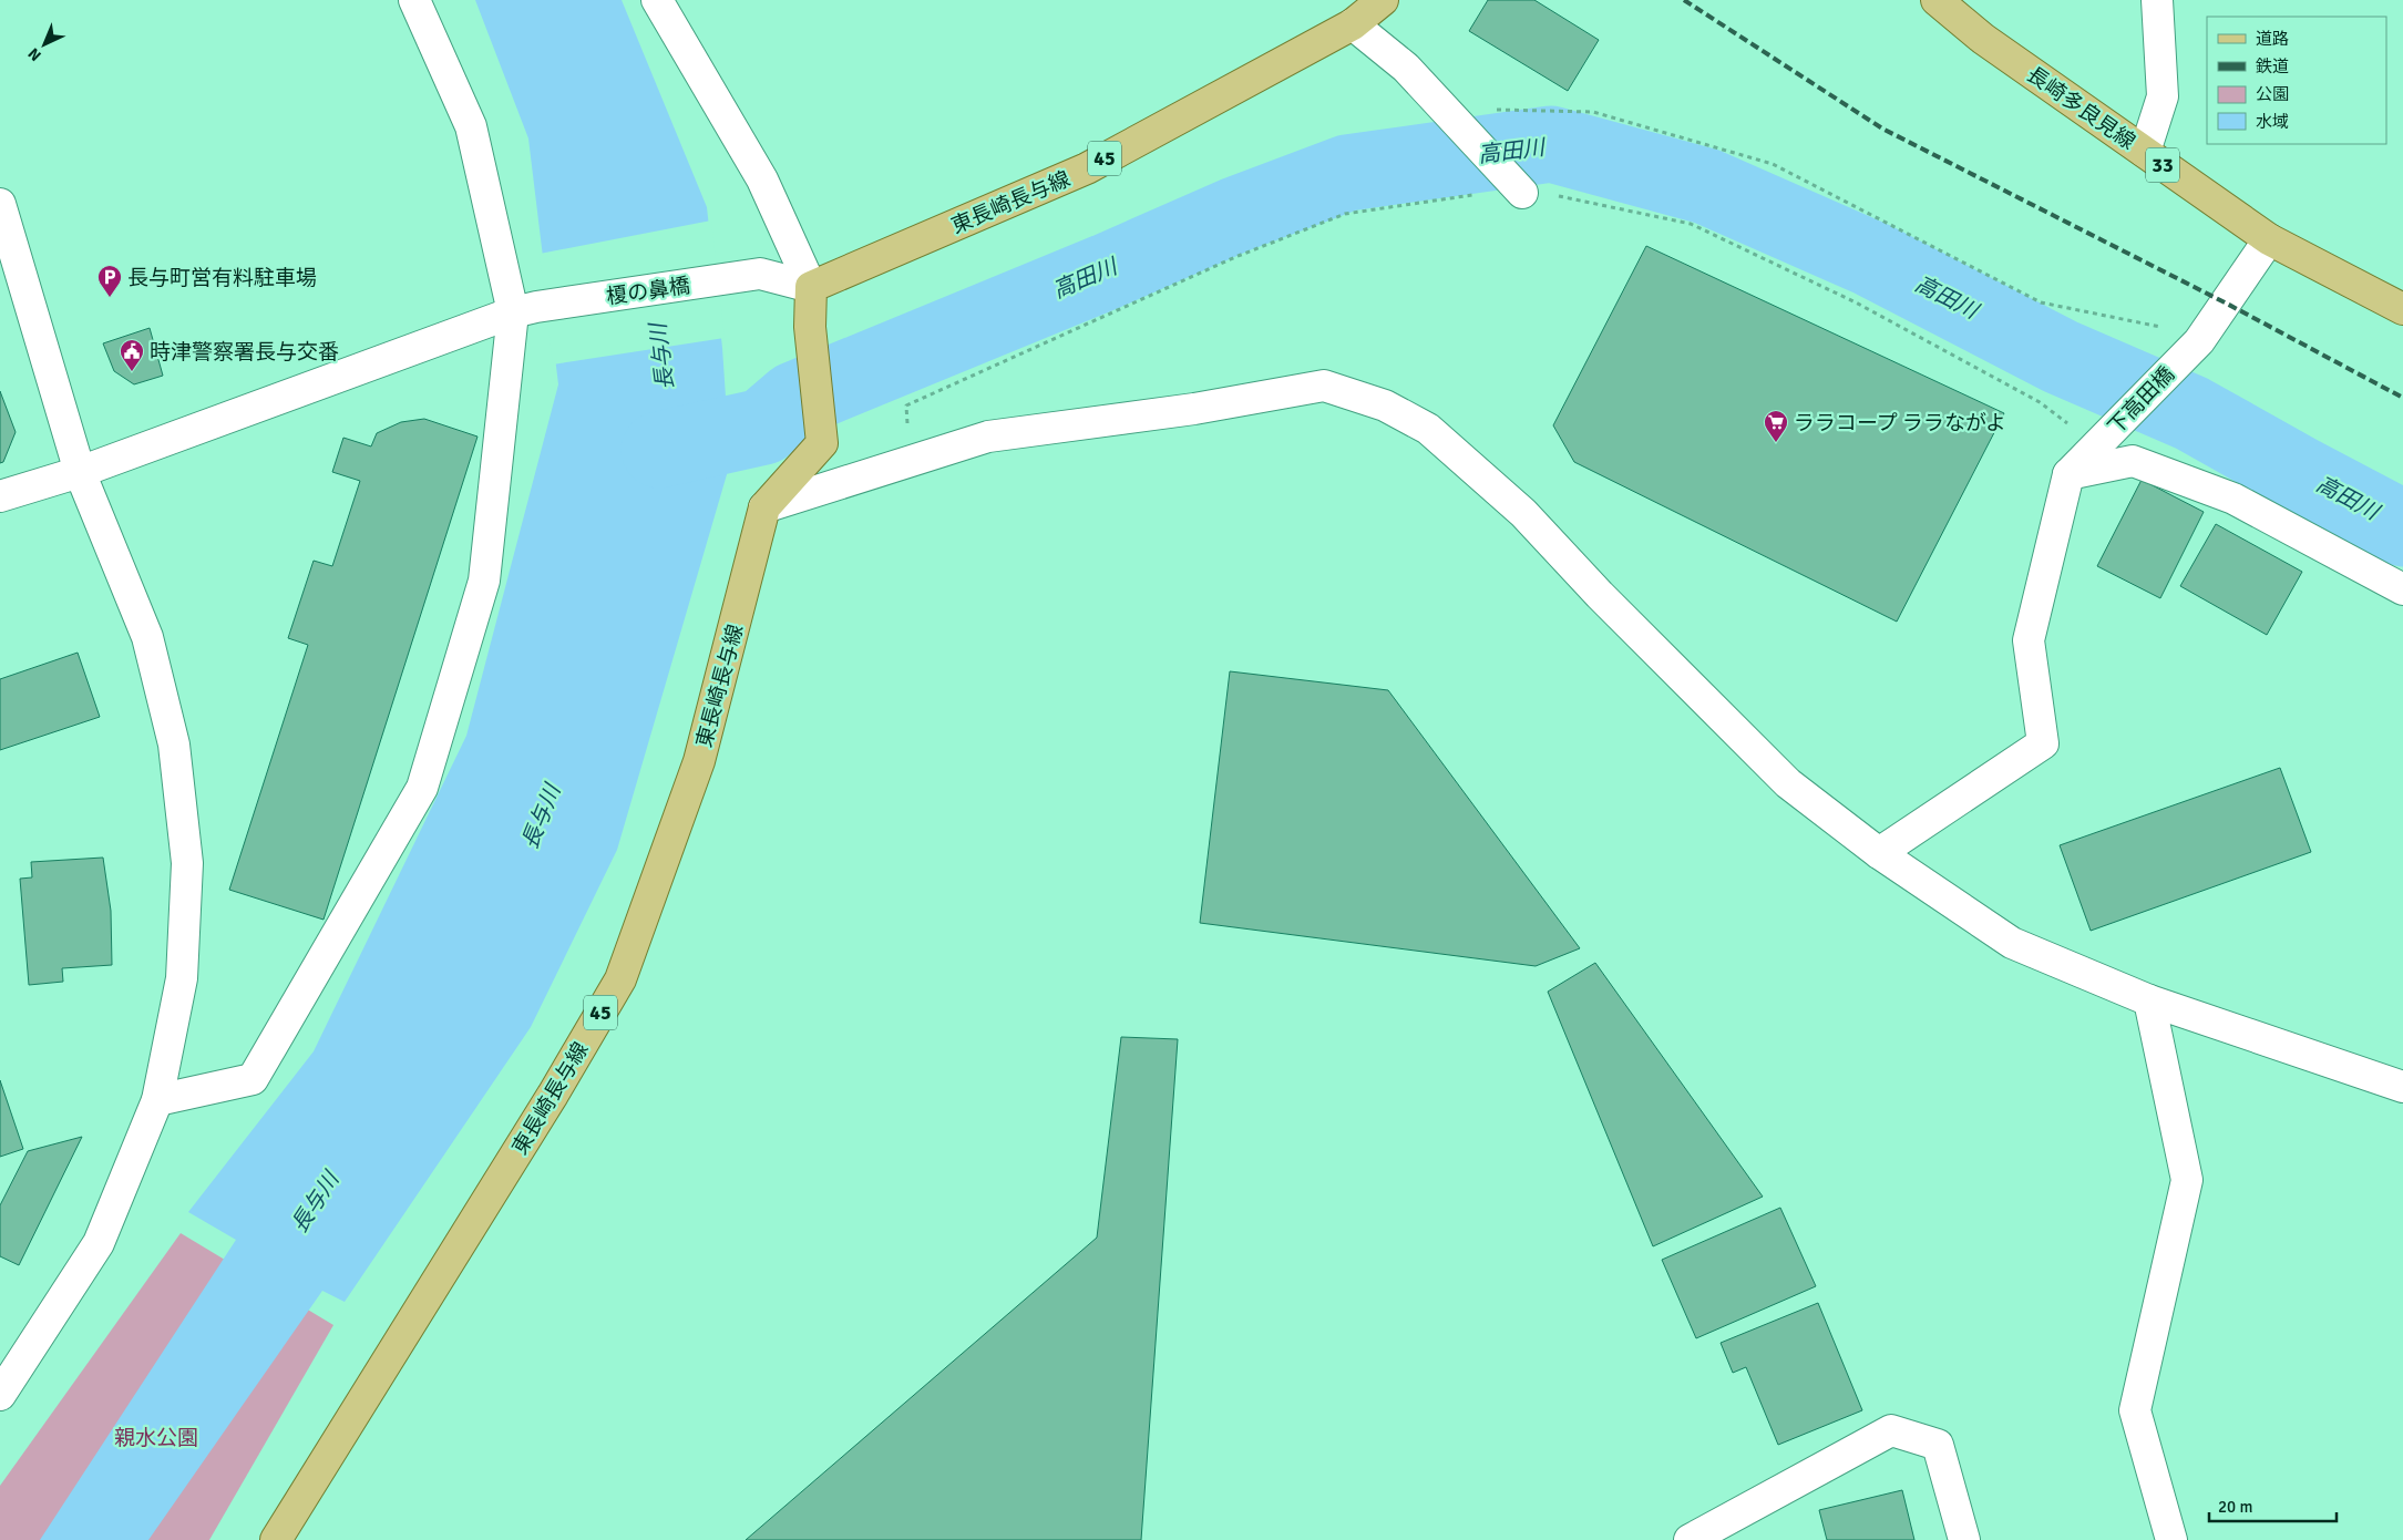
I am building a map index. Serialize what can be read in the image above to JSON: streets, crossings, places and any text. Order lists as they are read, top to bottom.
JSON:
{
  "streets": {
    "main road": [
      "長崎多良見線",
      "45",
      "33",
      "東長崎長与線"
    ],
    "street": ["榎の鼻橋", "下高田橋"]
  },
  "crossings": [
    ["長崎多良見線", "下高田橋"],
    ["東長崎長与線", "榎の鼻橋"]
  ],
  "water": ["高田川", "長与川"],
  "parks": ["親水公園"],
  "places": {
    "parking": ["長与町営有料駐車場"],
    "public building": ["時津警察署長与交番"],
    "supermarket": ["ララコープ ララながよ"]
  },
  "legend": [
    "道路",
    "鉄道",
    "公園",
    "水域"
  ],
  "scale_bar": "20 m",
  "north": "bottom left"
}
